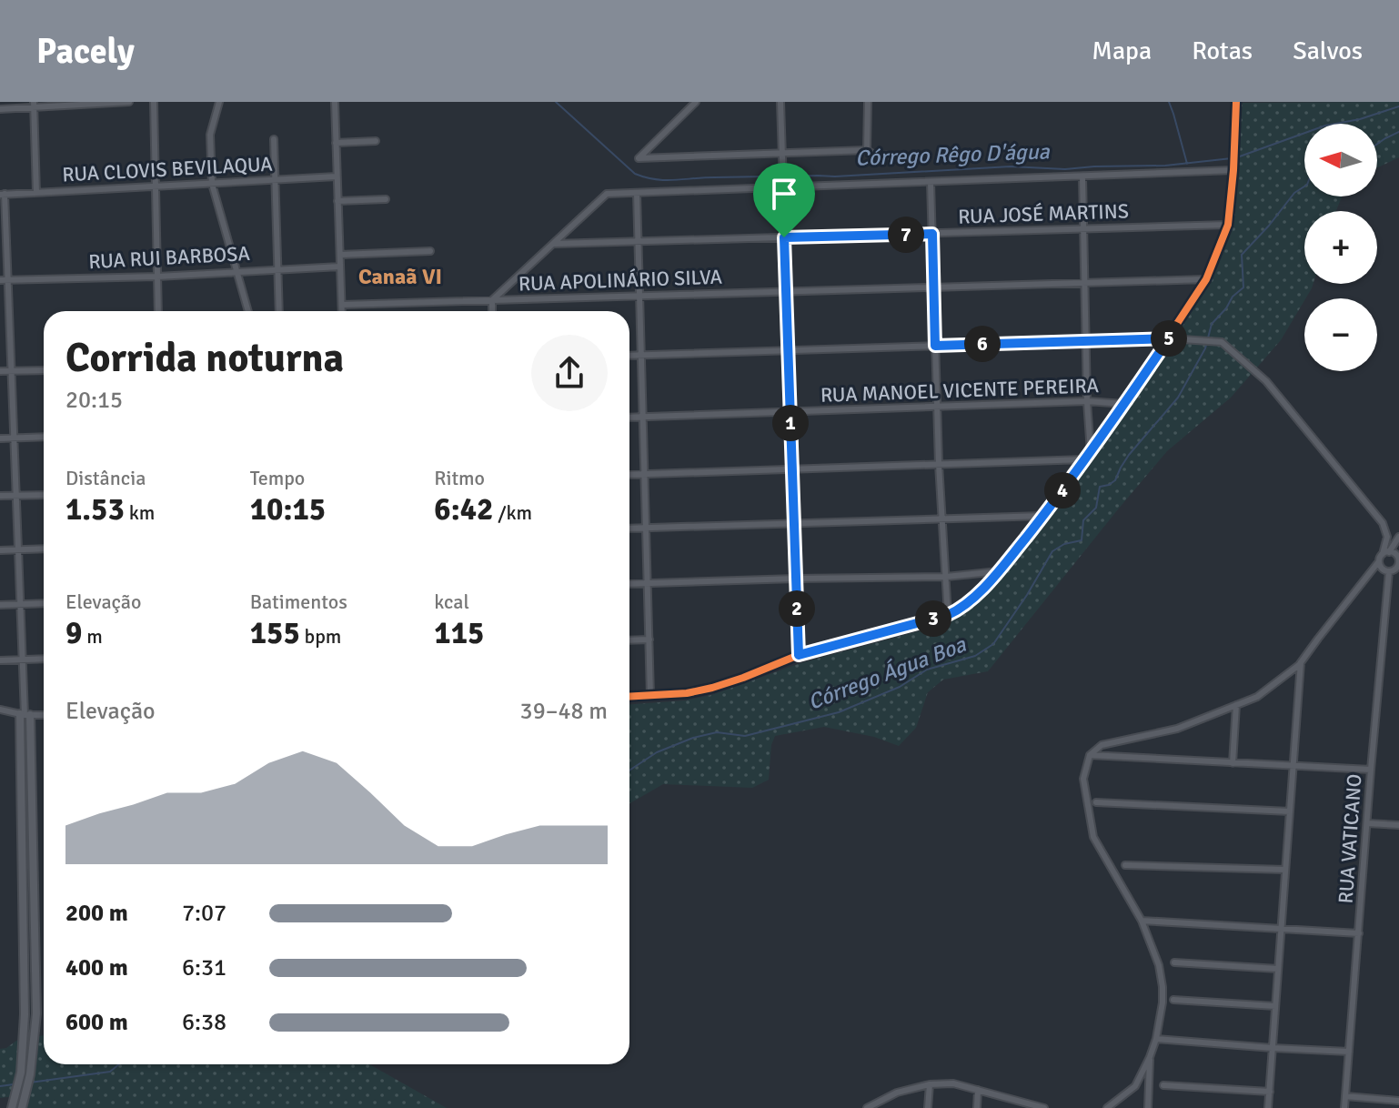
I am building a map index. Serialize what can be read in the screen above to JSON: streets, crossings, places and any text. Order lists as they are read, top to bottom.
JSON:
{
  "streets": {
    "street": [
      "RUA CLOVIS BEVILAQUA",
      "RUA JOSÉ MARTINS",
      "RUA RUI BARBOSA",
      "RUA APOLINÁRIO SILVA",
      "RUA MANOEL VICENTE PEREIRA",
      "RUA VATICANO"
    ]
  },
  "districts": ["Canaã VI"],
  "water": ["Córrego Rêgo D'água", "Córrego Água Boa"],
  "north": "left",
  "page": {
    "header": "Pacely",
    "nav": ["Mapa", "Rotas", "Salvos"],
    "map_buttons": ["+", "−"],
    "pins": [
      "7",
      "5",
      "6",
      "1",
      "4",
      "2",
      "3"
    ],
    "heading": ["Corrida noturna", "20:15"],
    "stats": [
      ["Distância", "1.53 km"],
      ["Tempo", "10:15"],
      ["Ritmo", "6:42 /km"],
      ["Elevação", "9 m"],
      ["Batimentos", "155 bpm"],
      ["kcal", "115"]
    ],
    "chart": ["Elevação", "39–48 m"],
    "list": [
      {
        "name": "200 m",
        "note": "7:07"
      },
      {
        "name": "400 m",
        "note": "6:31"
      },
      {
        "name": "600 m",
        "note": "6:38"
      }
    ]
  }
}
